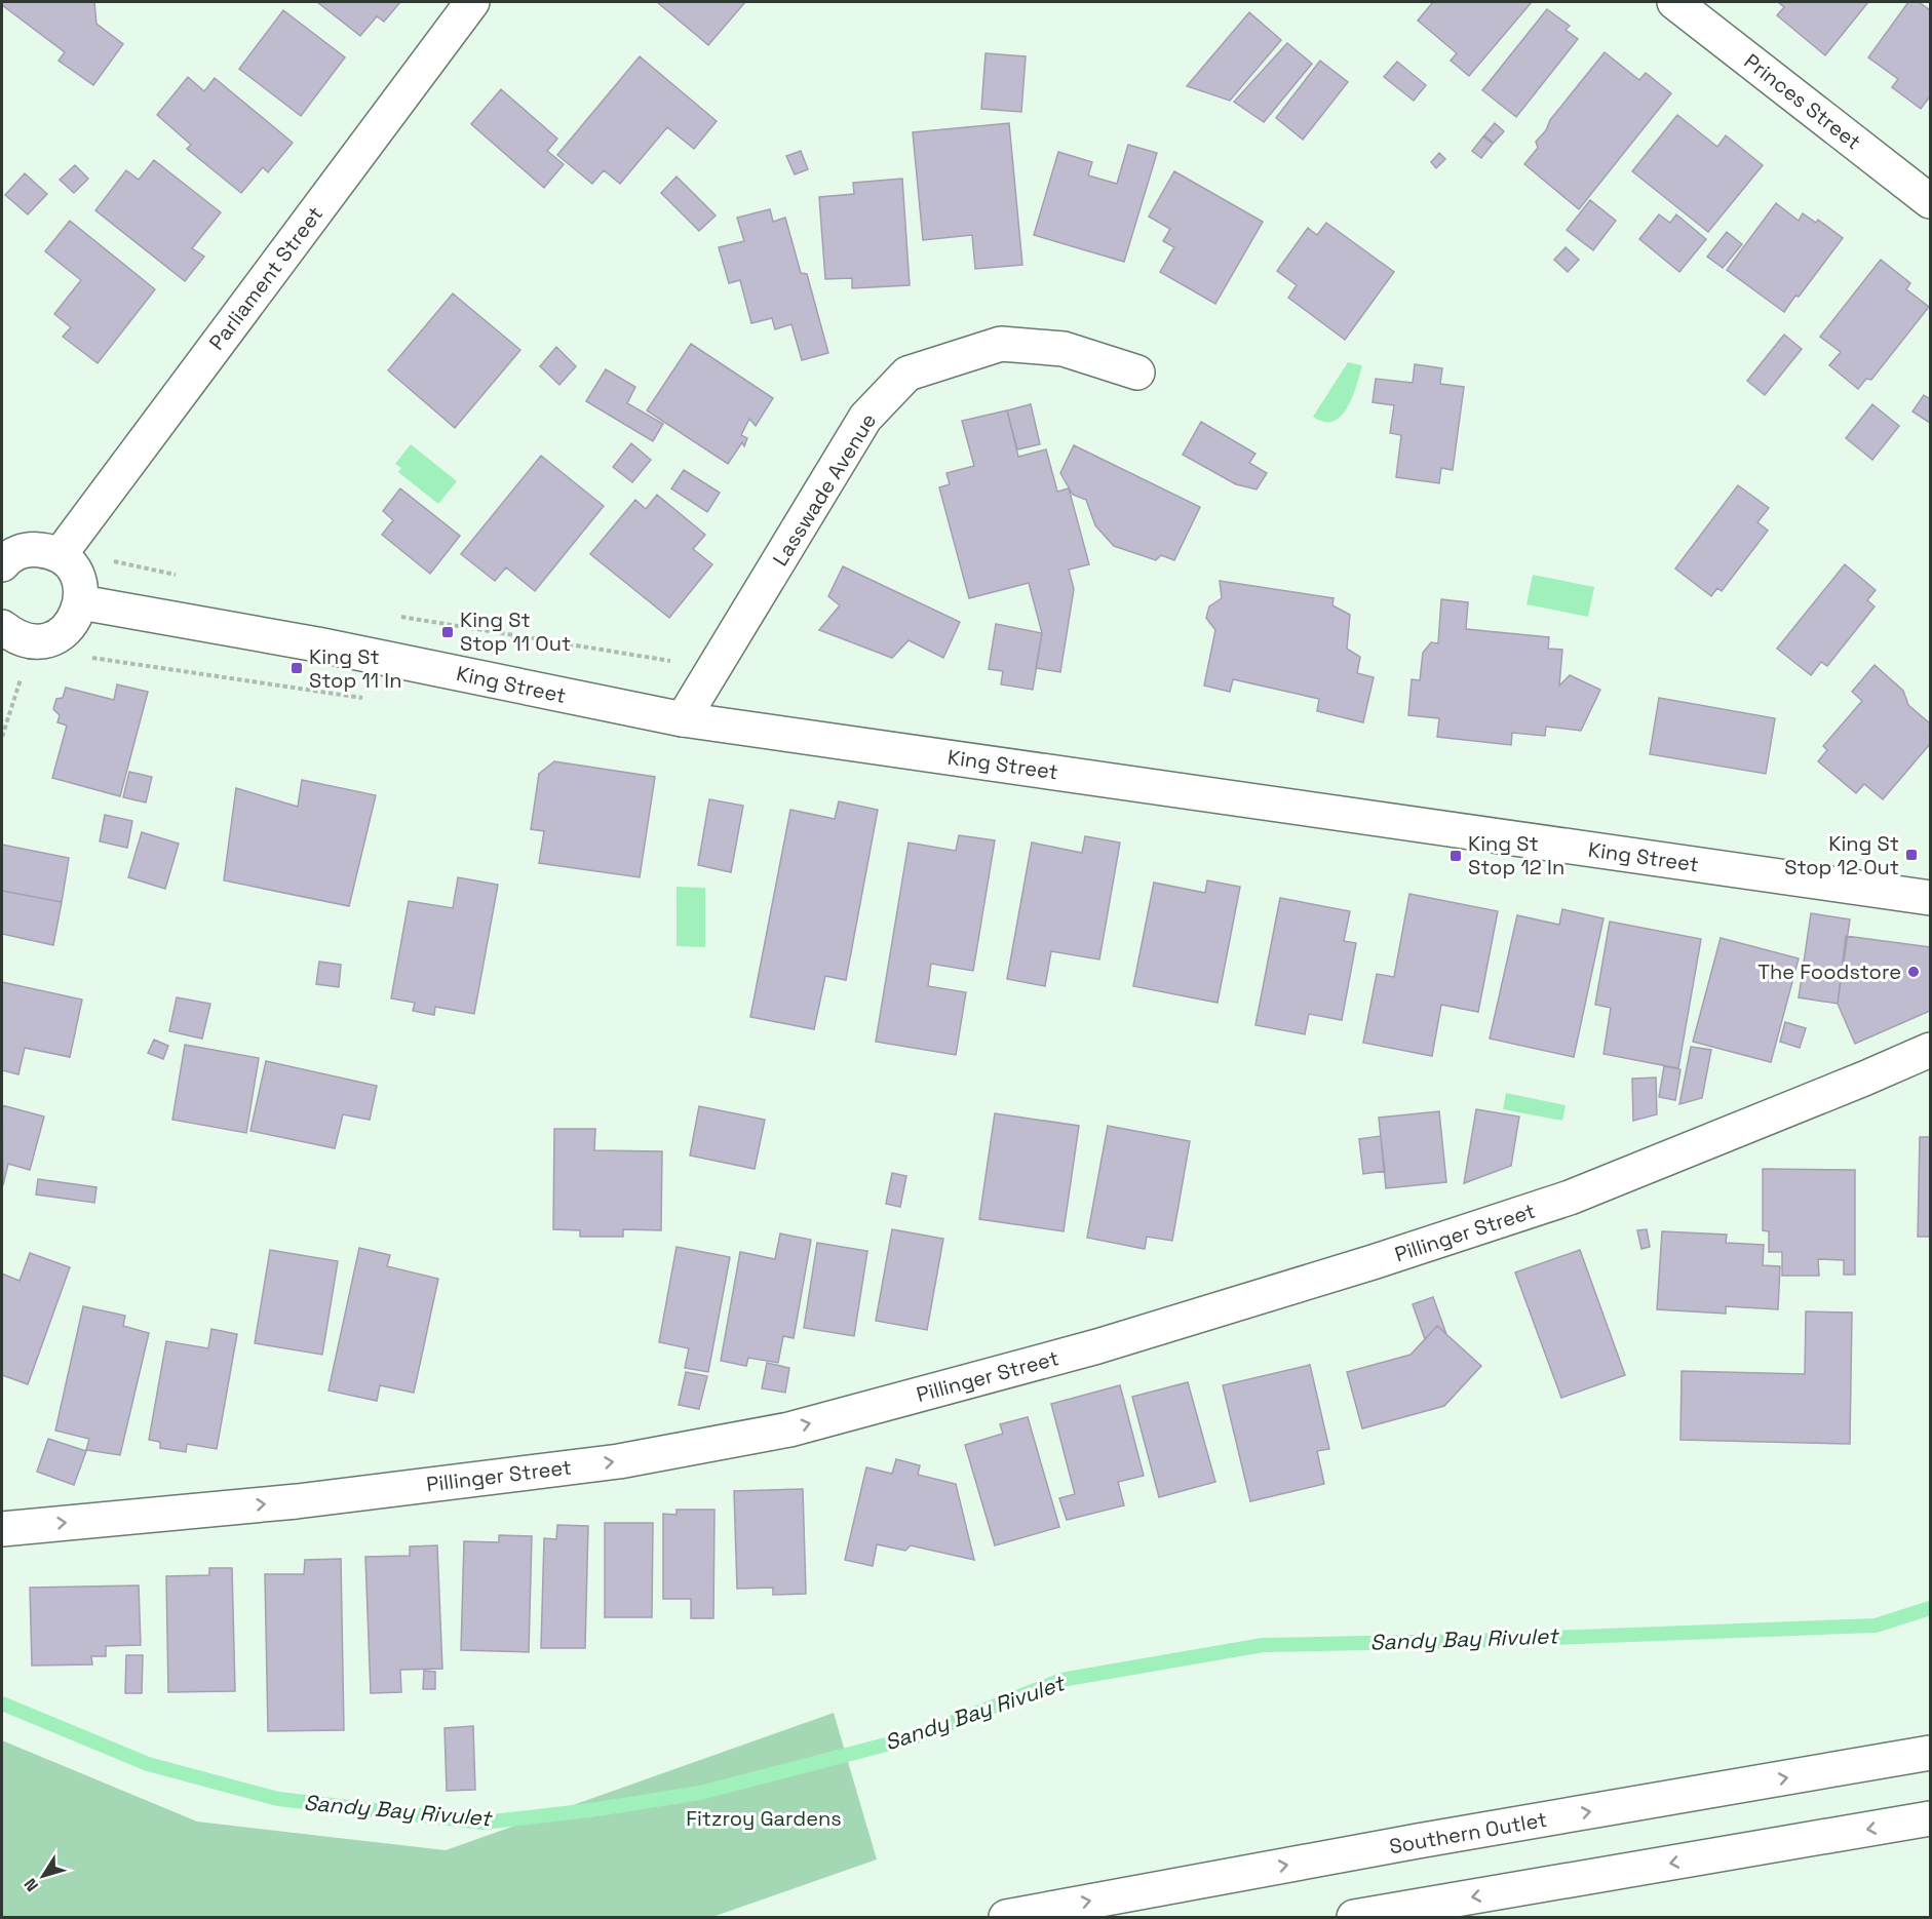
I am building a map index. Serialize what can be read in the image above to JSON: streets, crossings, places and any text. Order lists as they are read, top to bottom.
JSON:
{
  "streets": {
    "main road": [
      "Princes Street",
      "Parliament Street",
      "Lasswade Avenue",
      "King Street",
      "Pillinger Street",
      "Southern Outlet"
    ]
  },
  "crossings": [
    ["Lasswade Avenue", "King Street"]
  ],
  "one_way": ["Pillinger Street"],
  "water": ["Sandy Bay Rivulet"],
  "parks": ["Fitzroy Gardens"],
  "places": {
    "transit": [
      "King St Stop 11 Out",
      "King St Stop 11 In",
      "King St Stop 12 Out",
      "King St Stop 12 In"
    ],
    "other": ["The Foodstore"]
  },
  "north": "bottom left"
}
